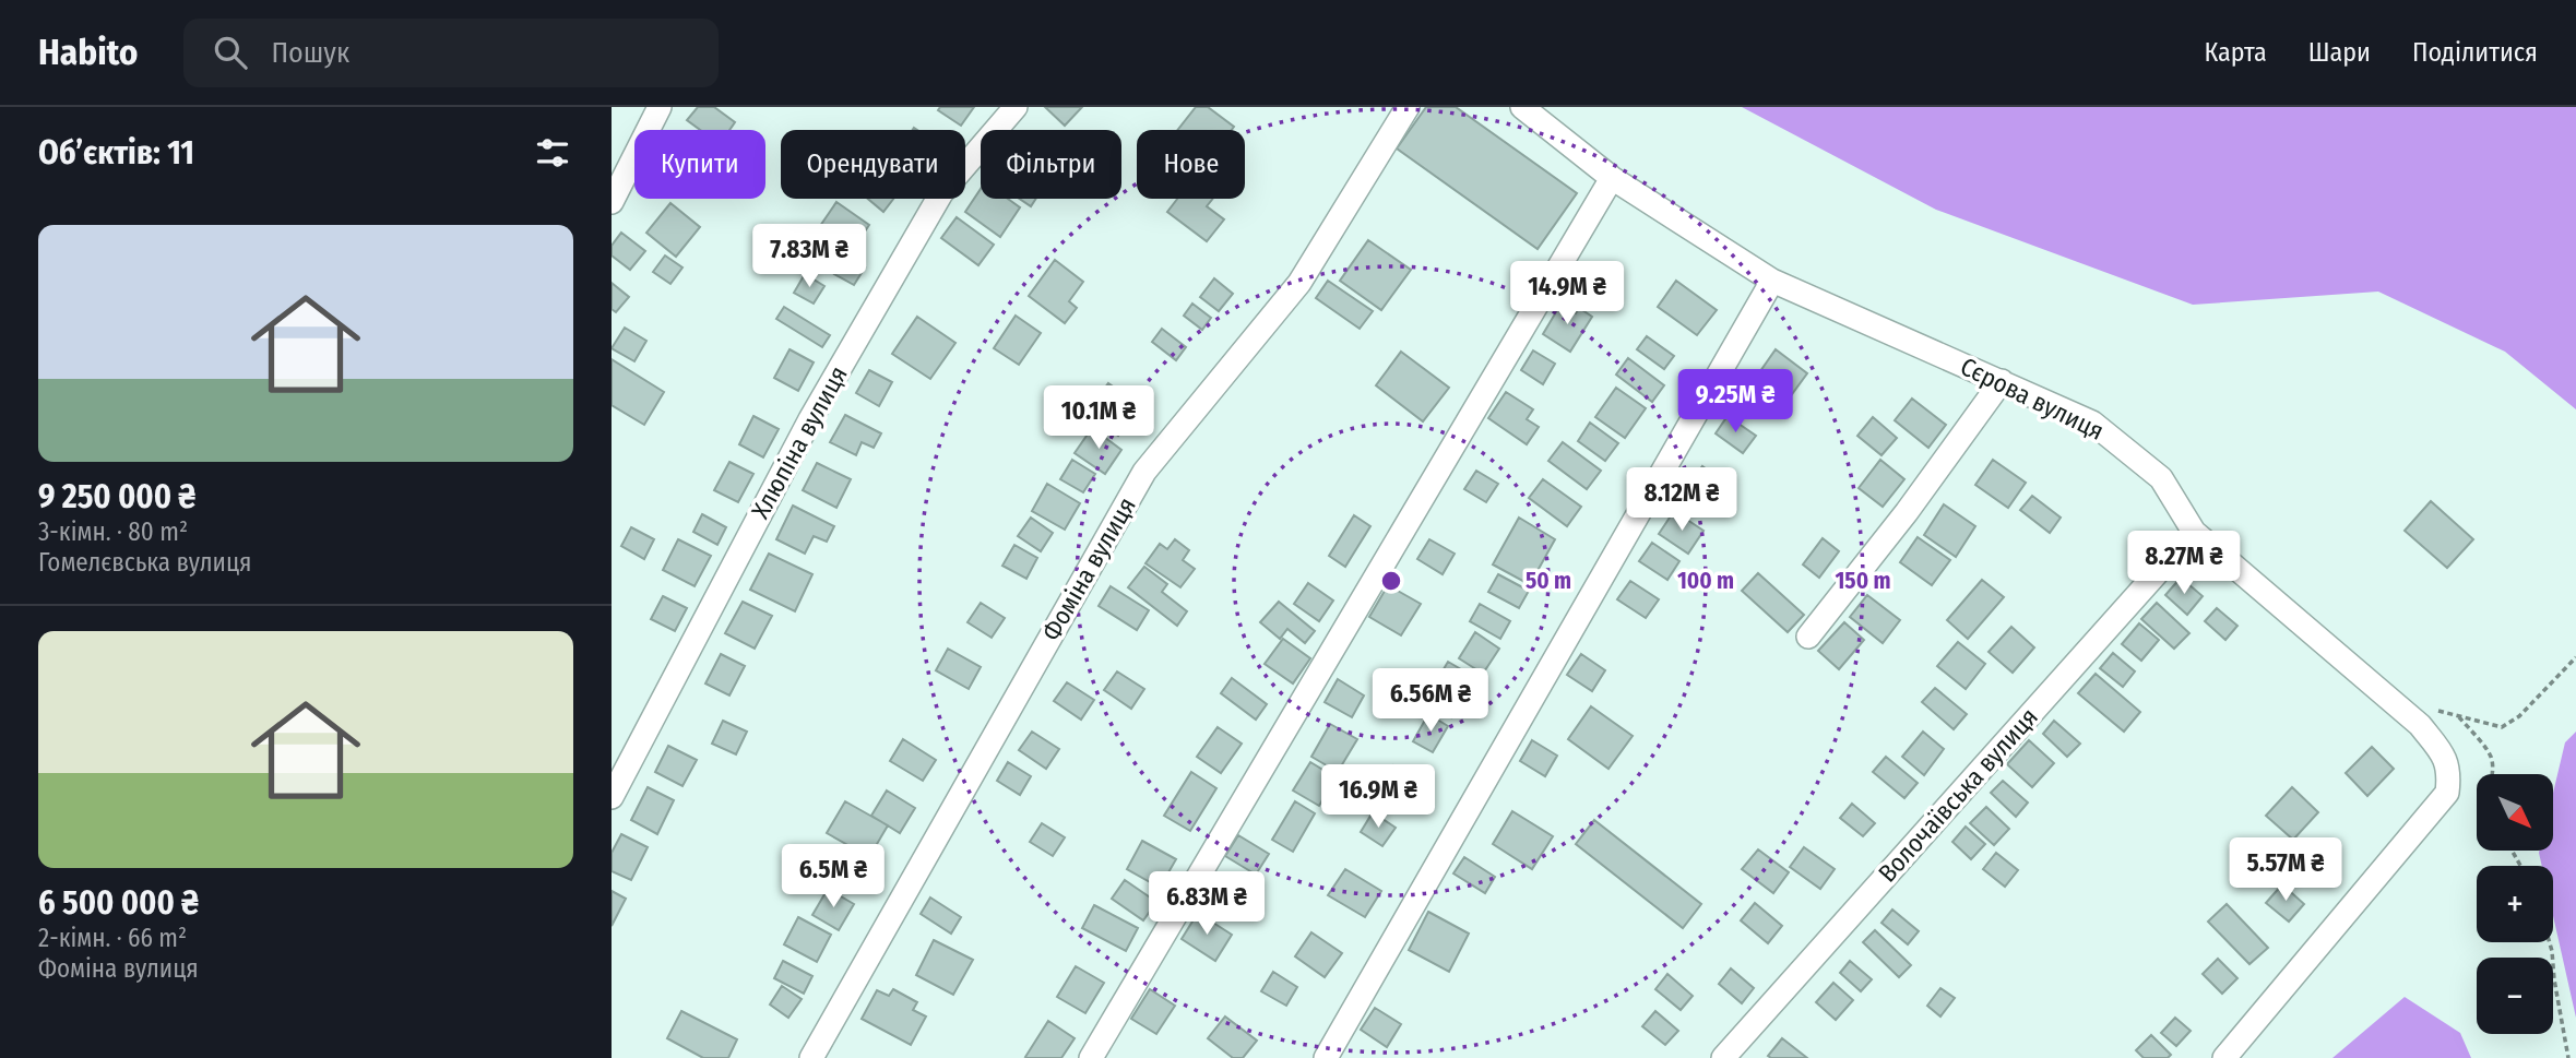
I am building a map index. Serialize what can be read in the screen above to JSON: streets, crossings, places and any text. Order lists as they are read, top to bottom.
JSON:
{
  "streets": {
    "street": [
      "Сєрова вулиця",
      "Хлюпіна вулиця",
      "Фоміна вулиця",
      "Волочаївська вулиця"
    ]
  },
  "crossings": [
    ["Сєрова вулиця", "Волочаївська вулиця"]
  ],
  "north": "bottom right",
  "page": {
    "header": "Habito",
    "search": "Пошук",
    "nav": ["Карта", "Шари", "Поділитися"],
    "heading": "Об’єктів: 11",
    "chip": [
      "Купити",
      "Орендувати",
      "Фільтри",
      "Нове"
    ],
    "list": [
      {
        "name": "9 250 000 ₴",
        "note": "3-кімн. · 80 m² · Гомелєвська вулиця"
      },
      {
        "name": "6 500 000 ₴",
        "note": "2-кімн. · 66 m² · Фоміна вулиця"
      }
    ],
    "price": [
      "7.83M ₴",
      "14.9M ₴",
      "9.25M ₴",
      "10.1M ₴",
      "8.12M ₴",
      "8.27M ₴",
      "6.56M ₴",
      "16.9M ₴",
      "5.57M ₴",
      "6.5M ₴",
      "6.83M ₴"
    ],
    "map_buttons": ["+", "−"]
  },
  "rings": ["50 m", "100 m", "150 m"]
}
